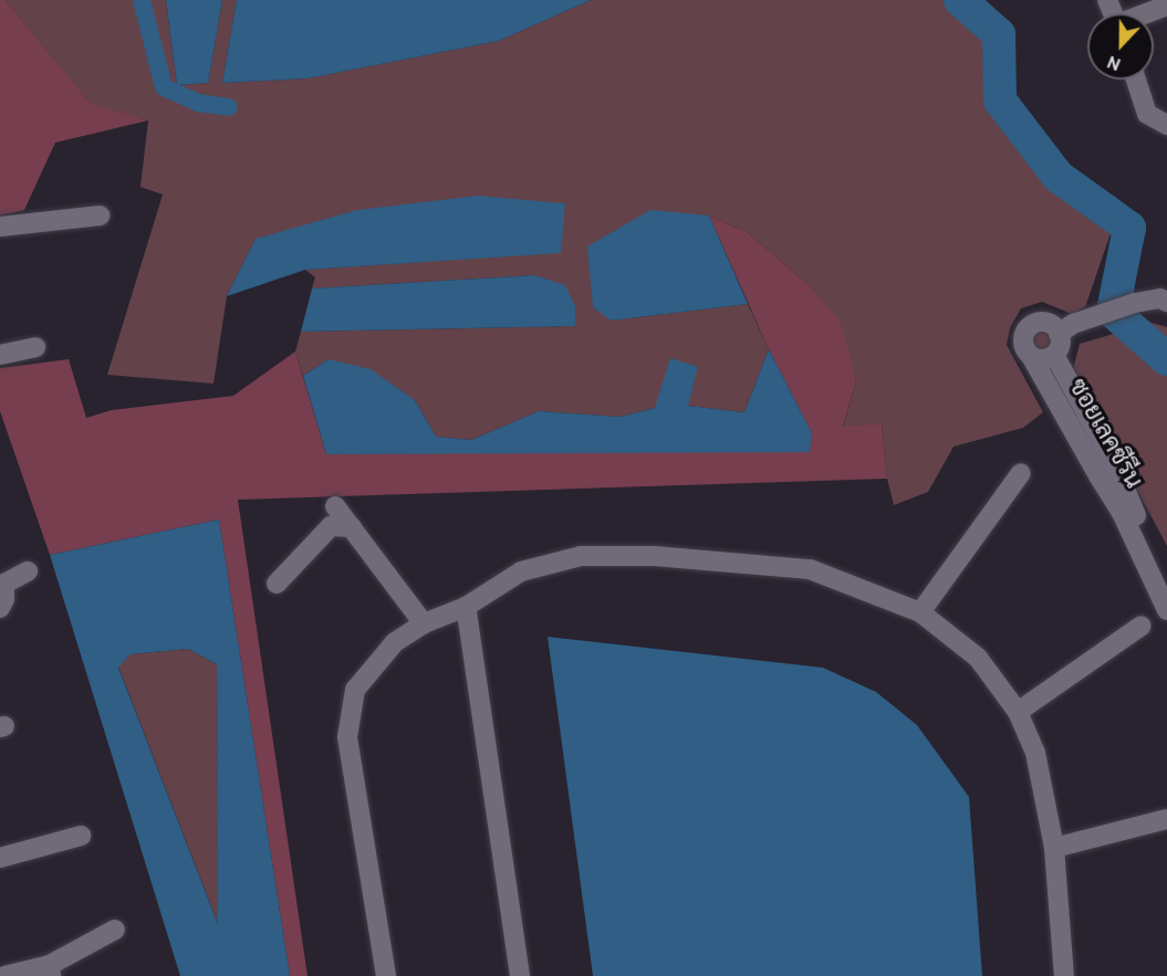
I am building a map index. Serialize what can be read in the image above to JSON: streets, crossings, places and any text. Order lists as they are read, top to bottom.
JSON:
{
  "streets": {
    "street": ["ซอยเลคซีรีน"]
  },
  "north": "bottom"
}
